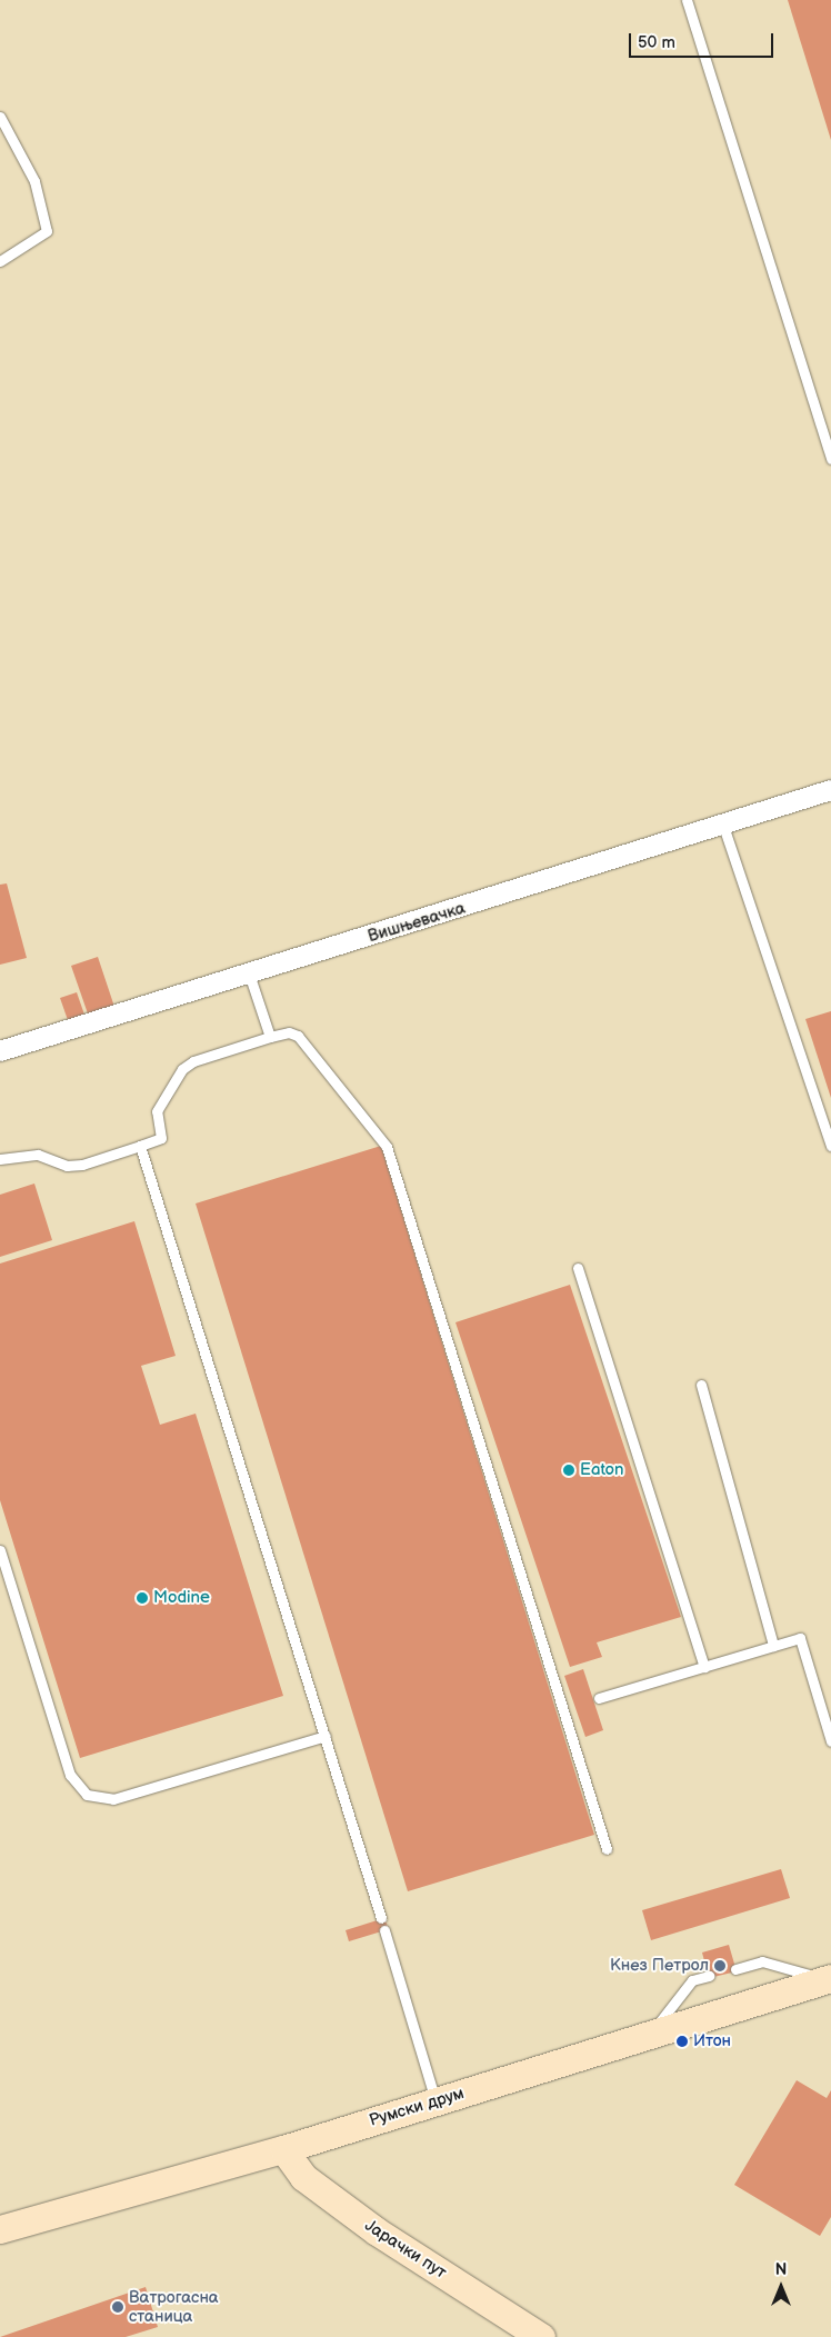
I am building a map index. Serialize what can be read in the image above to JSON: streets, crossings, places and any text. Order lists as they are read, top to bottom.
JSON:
{
  "streets": {
    "main road": ["Румски друм", "Јарачки пут"],
    "street": ["Вишњевачка"]
  },
  "crossings": [
    ["Румски друм", "Јарачки пут"]
  ],
  "places": [
    "Eaton",
    "Modine",
    "Кнез Петрол",
    "Итон",
    "Ватрогасна станица"
  ],
  "scale_bar": "50 m",
  "north": "top"
}
